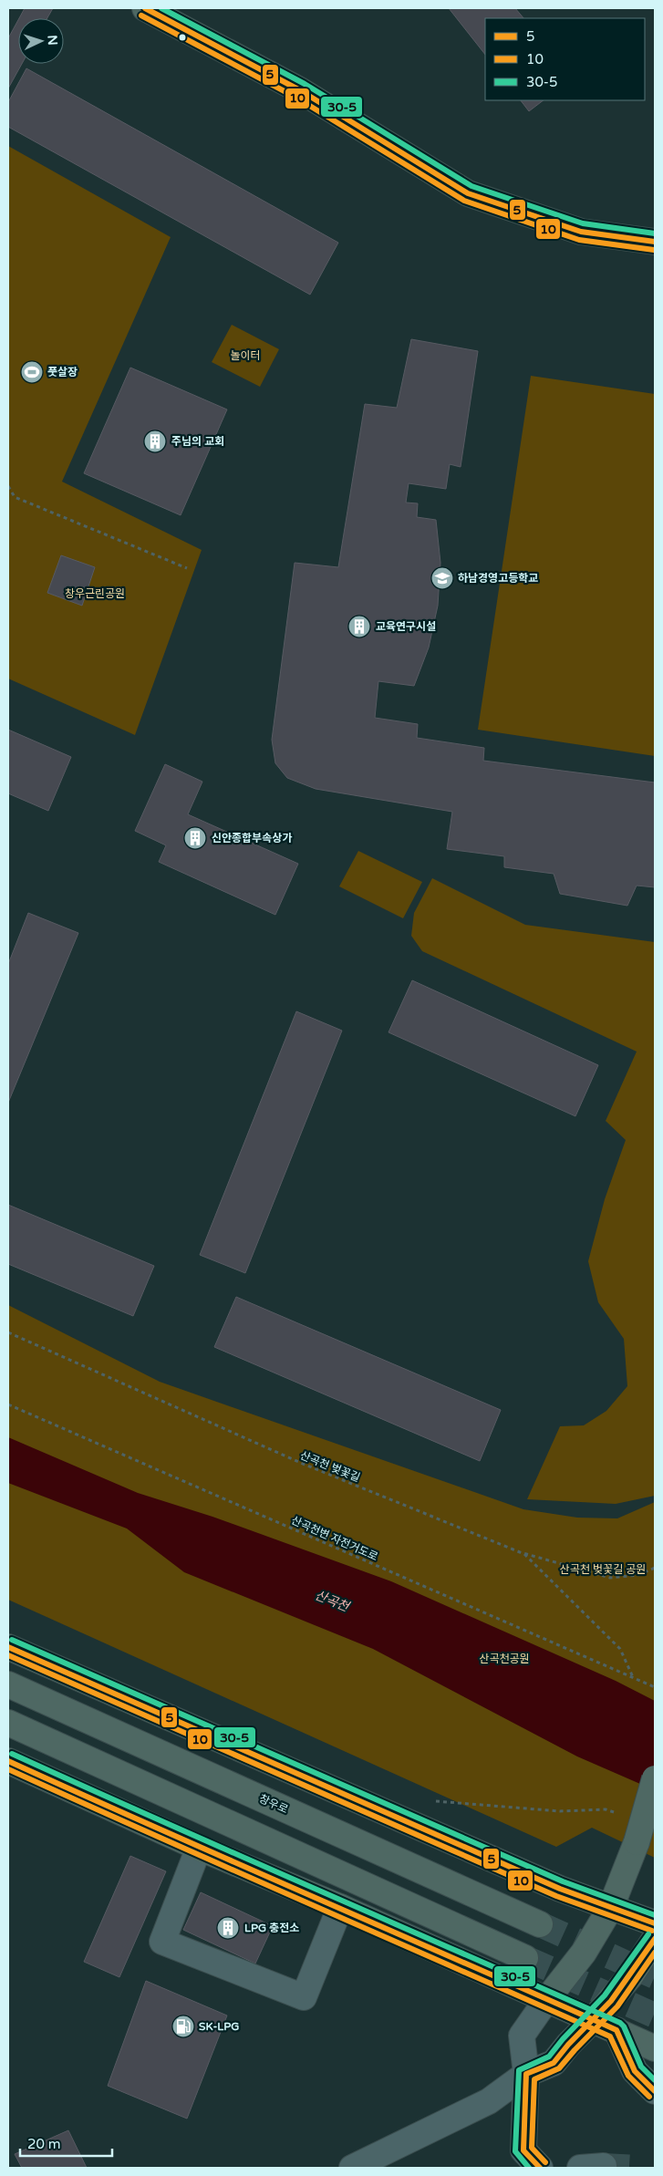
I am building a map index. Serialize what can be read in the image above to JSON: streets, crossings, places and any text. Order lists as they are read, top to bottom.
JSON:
{
  "streets": {
    "main road": ["창우로"],
    "path": ["산곡천 벚꽃길", "산곡천변 자전거도로"]
  },
  "water": ["산곡천"],
  "parks": [
    "놀이터",
    "창우근린공원",
    "산곡천 벚꽃길 공원",
    "산곡천공원"
  ],
  "places": {
    "sports": ["풋살장"],
    "building": [
      "주님의 교회",
      "교육연구시설",
      "신안종합부속상가",
      "LPG 충전소"
    ],
    "school or university": ["하남경영고등학교"],
    "fuel station": ["SK-LPG"]
  },
  "lines": ["transit line 5", "transit line 30-5", "transit line 10"],
  "legend": ["5", "10", "30-5"],
  "scale_bar": "20 m",
  "north": "right"
}
